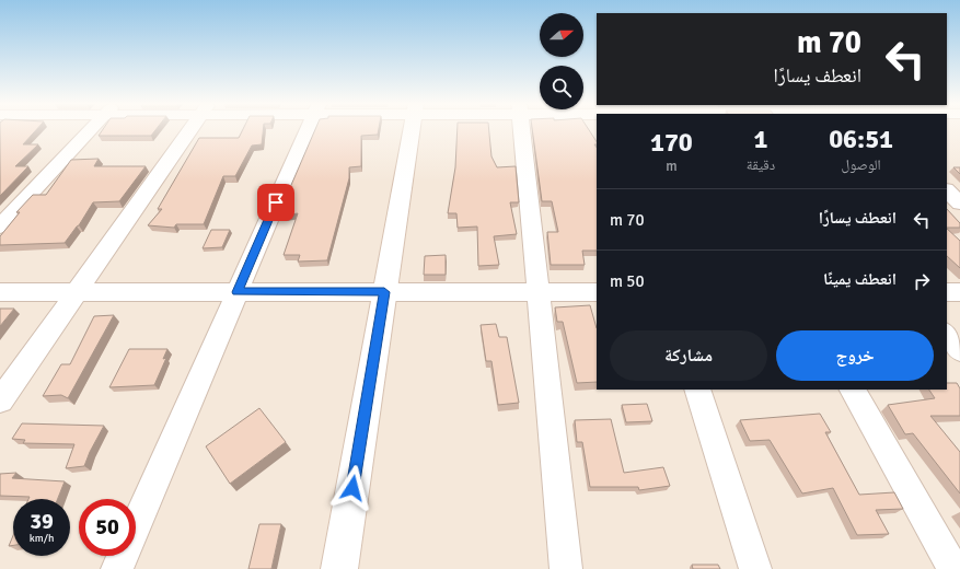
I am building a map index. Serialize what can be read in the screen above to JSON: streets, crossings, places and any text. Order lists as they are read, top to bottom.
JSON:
{
  "north": "right",
  "page": {
    "turn": ["70 m", "انعطف يسارًا"],
    "eta": [
      "06:51",
      "الوصول",
      "1",
      "دقيقة",
      "170",
      "m"
    ],
    "list": [
      {
        "name": "انعطف يسارًا",
        "value": "70 m"
      },
      {
        "name": "انعطف يمينًا",
        "value": "50 m"
      }
    ],
    "buttons": ["خروج", "مشاركة"],
    "speed": "39 km/h",
    "limit": "50"
  }
}
